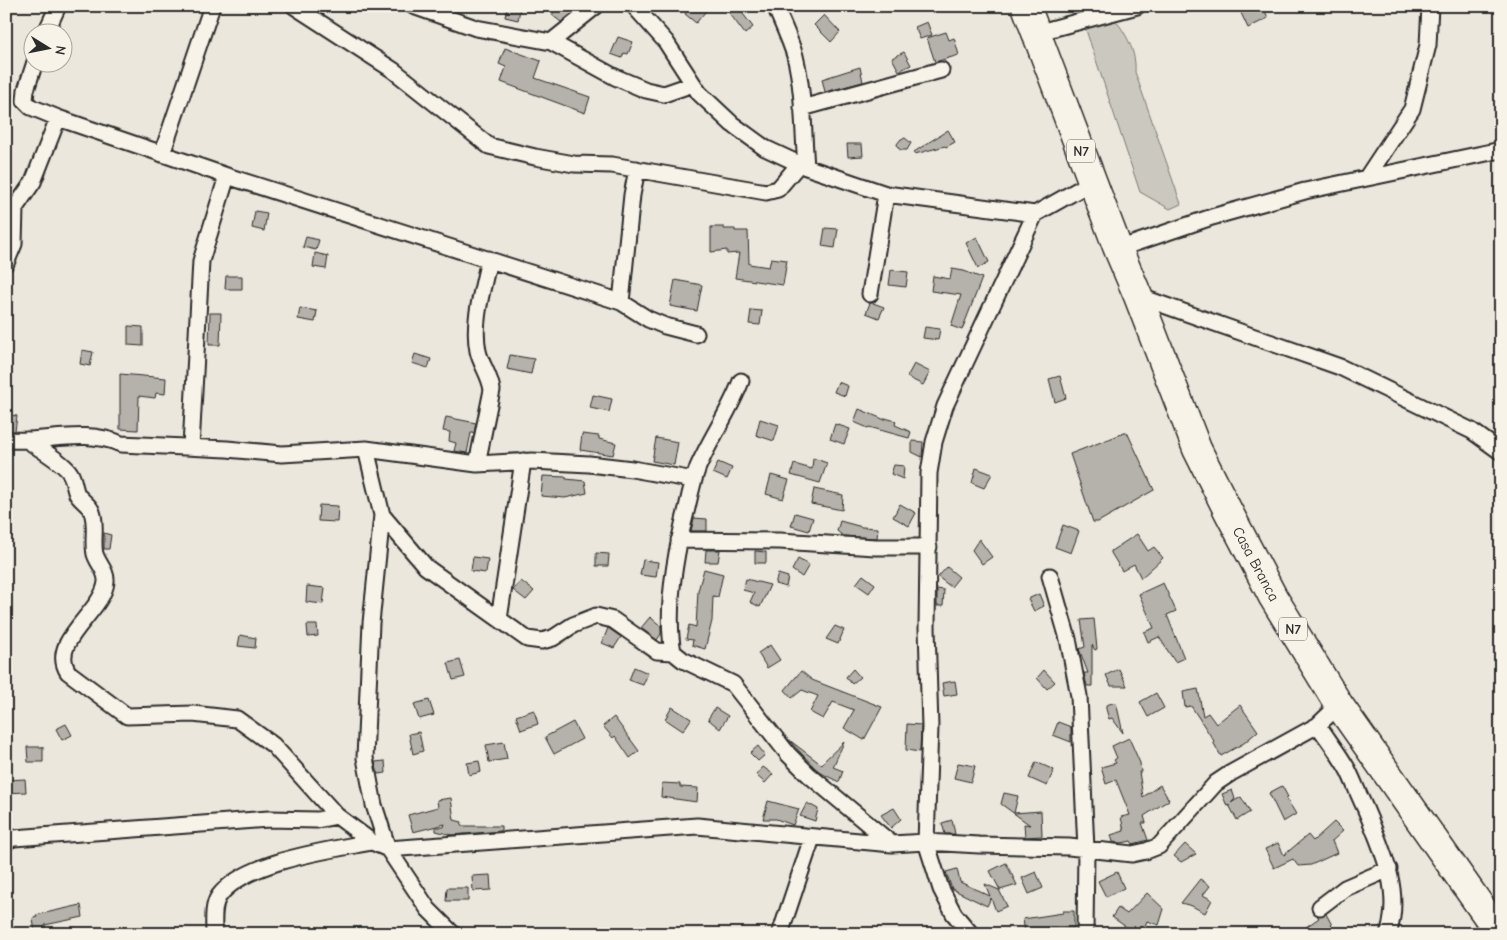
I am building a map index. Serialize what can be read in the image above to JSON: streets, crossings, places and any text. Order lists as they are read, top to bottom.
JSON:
{
  "streets": {
    "highway": ["N7", "Casa Branca"]
  },
  "crossings": [
    ["N7", "Casa Branca"]
  ],
  "north": "right"
}
